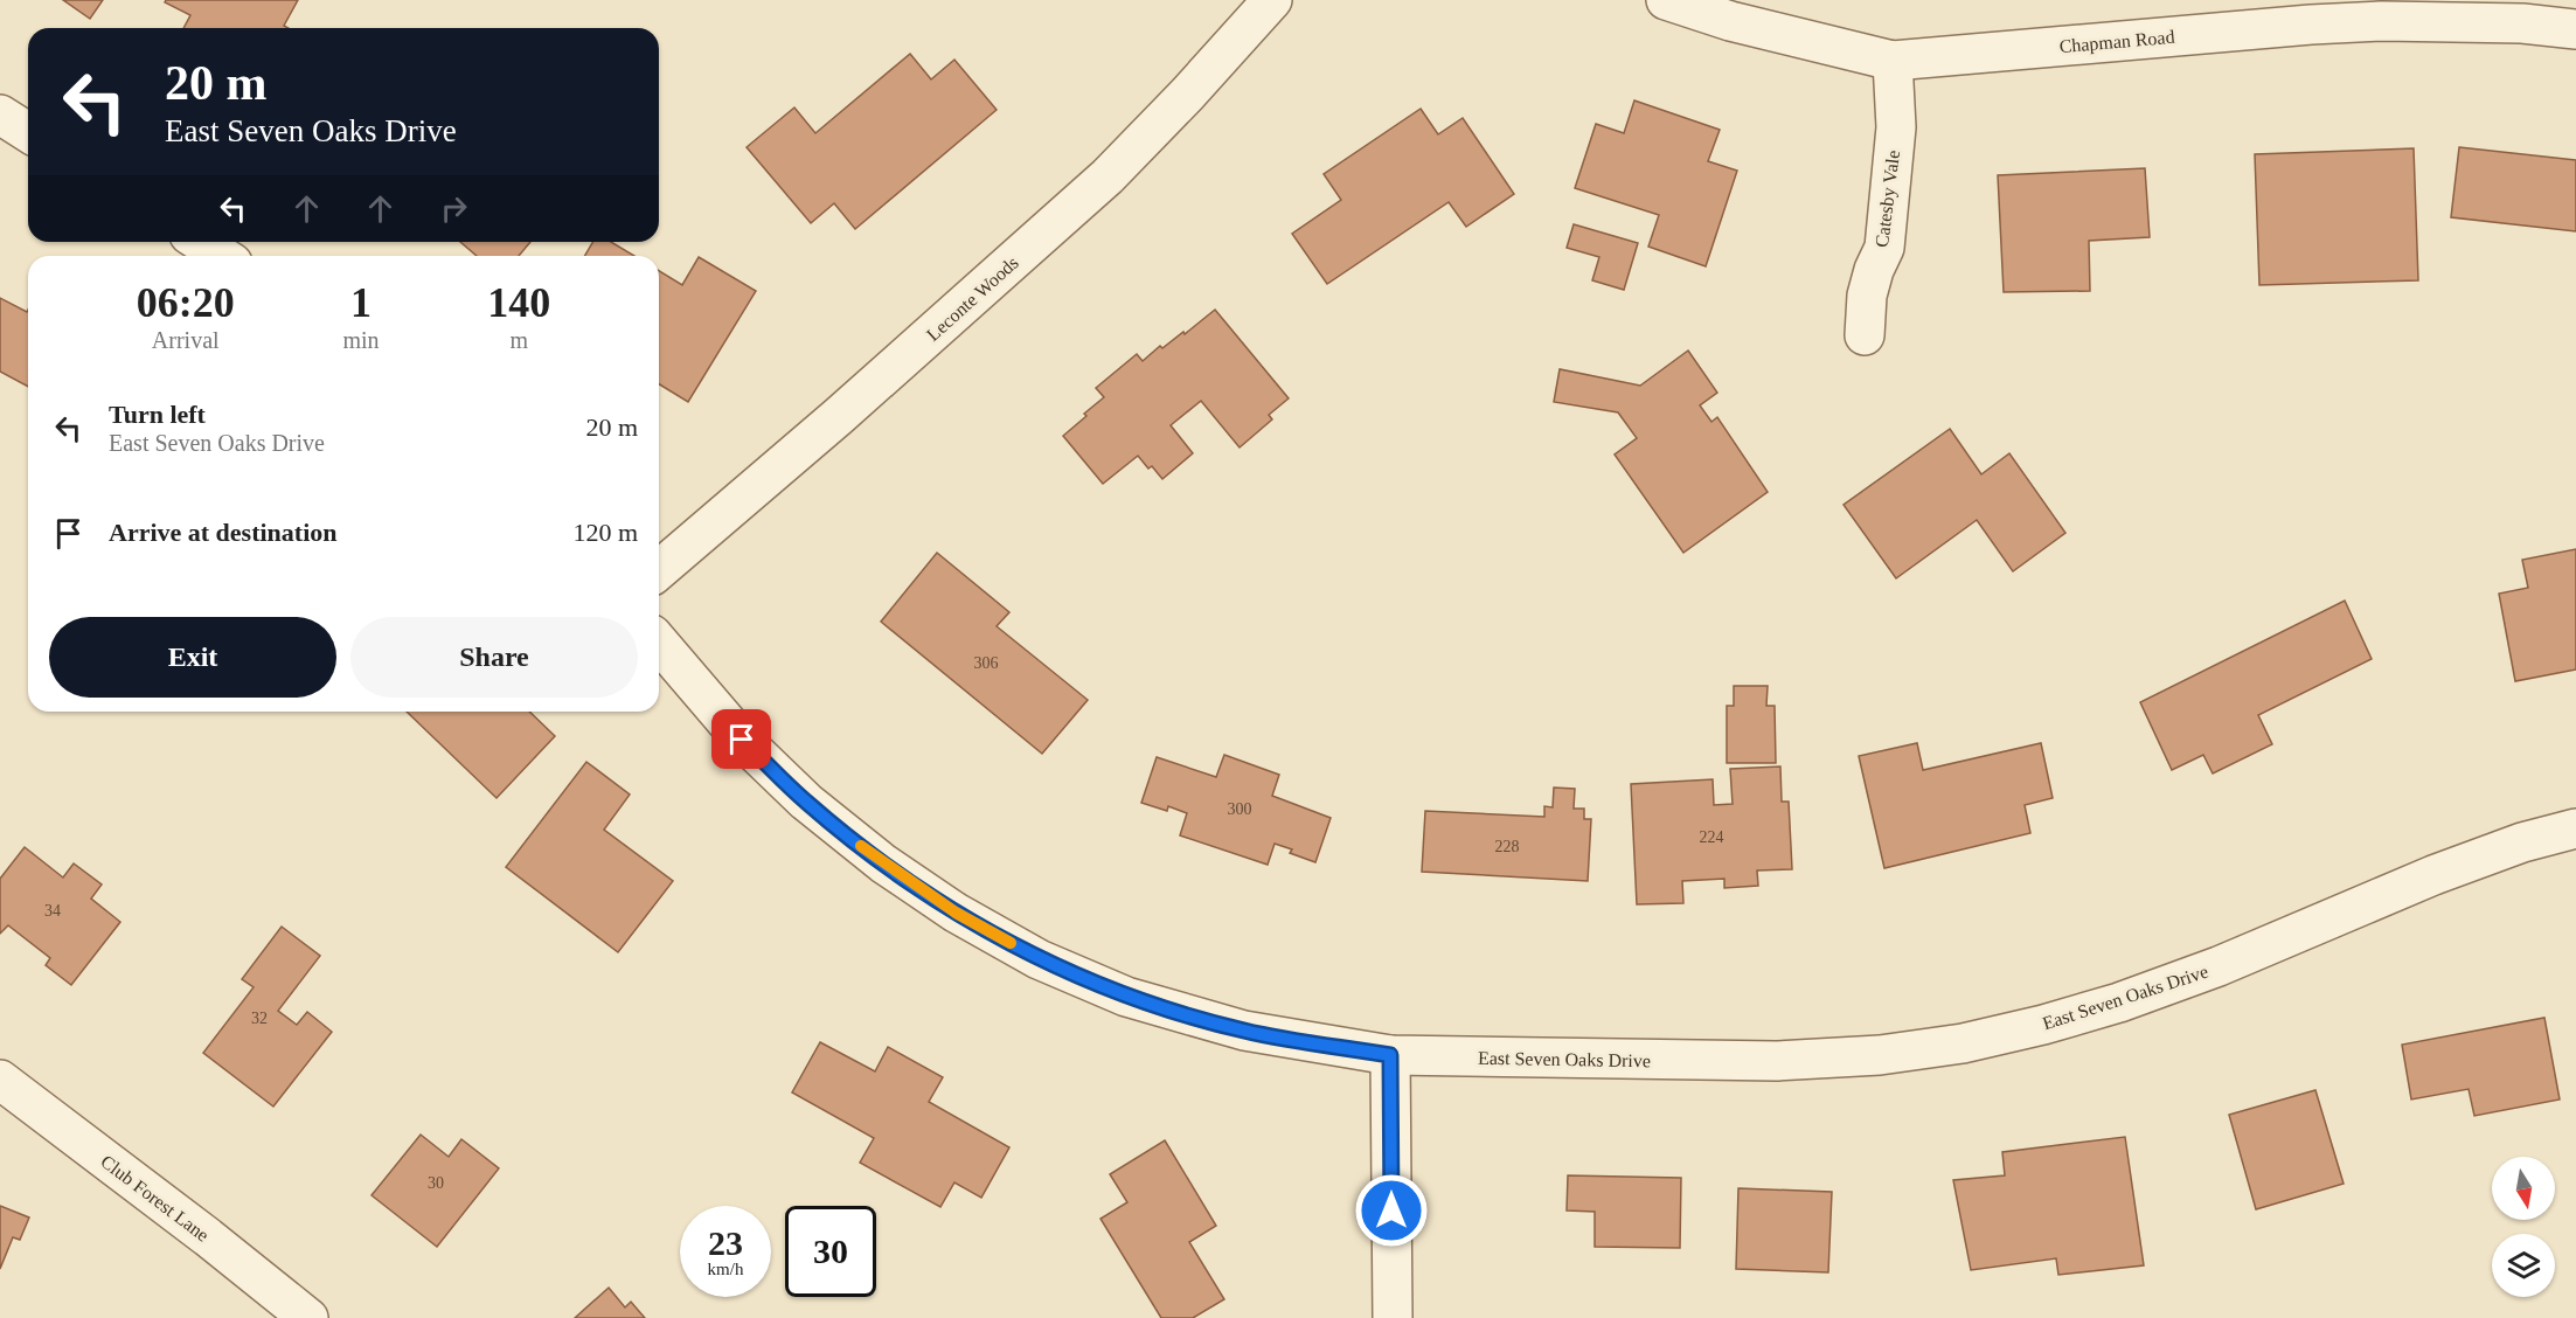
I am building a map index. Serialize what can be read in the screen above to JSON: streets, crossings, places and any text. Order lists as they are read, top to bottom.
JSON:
{
  "streets": {
    "street": [
      "Chapman Road",
      "Catesby Vale",
      "Leconte Woods",
      "East Seven Oaks Drive",
      "Club Forest Lane"
    ]
  },
  "crossings": [
    ["Chapman Road", "Catesby Vale"]
  ],
  "house_numbers": [
    "306",
    "300",
    "224",
    "228",
    "34",
    "32",
    "30"
  ],
  "north": "bottom",
  "page": {
    "turn": ["20 m", "East Seven Oaks Drive"],
    "eta": [
      "06:20",
      "Arrival",
      "1",
      "min",
      "140",
      "m"
    ],
    "list": [
      {
        "name": "Turn left",
        "note": "East Seven Oaks Drive",
        "value": "20 m"
      },
      {
        "name": "Arrive at destination",
        "value": "120 m"
      }
    ],
    "buttons": ["Exit", "Share"],
    "speed": "23 km/h",
    "limit": "30"
  }
}
